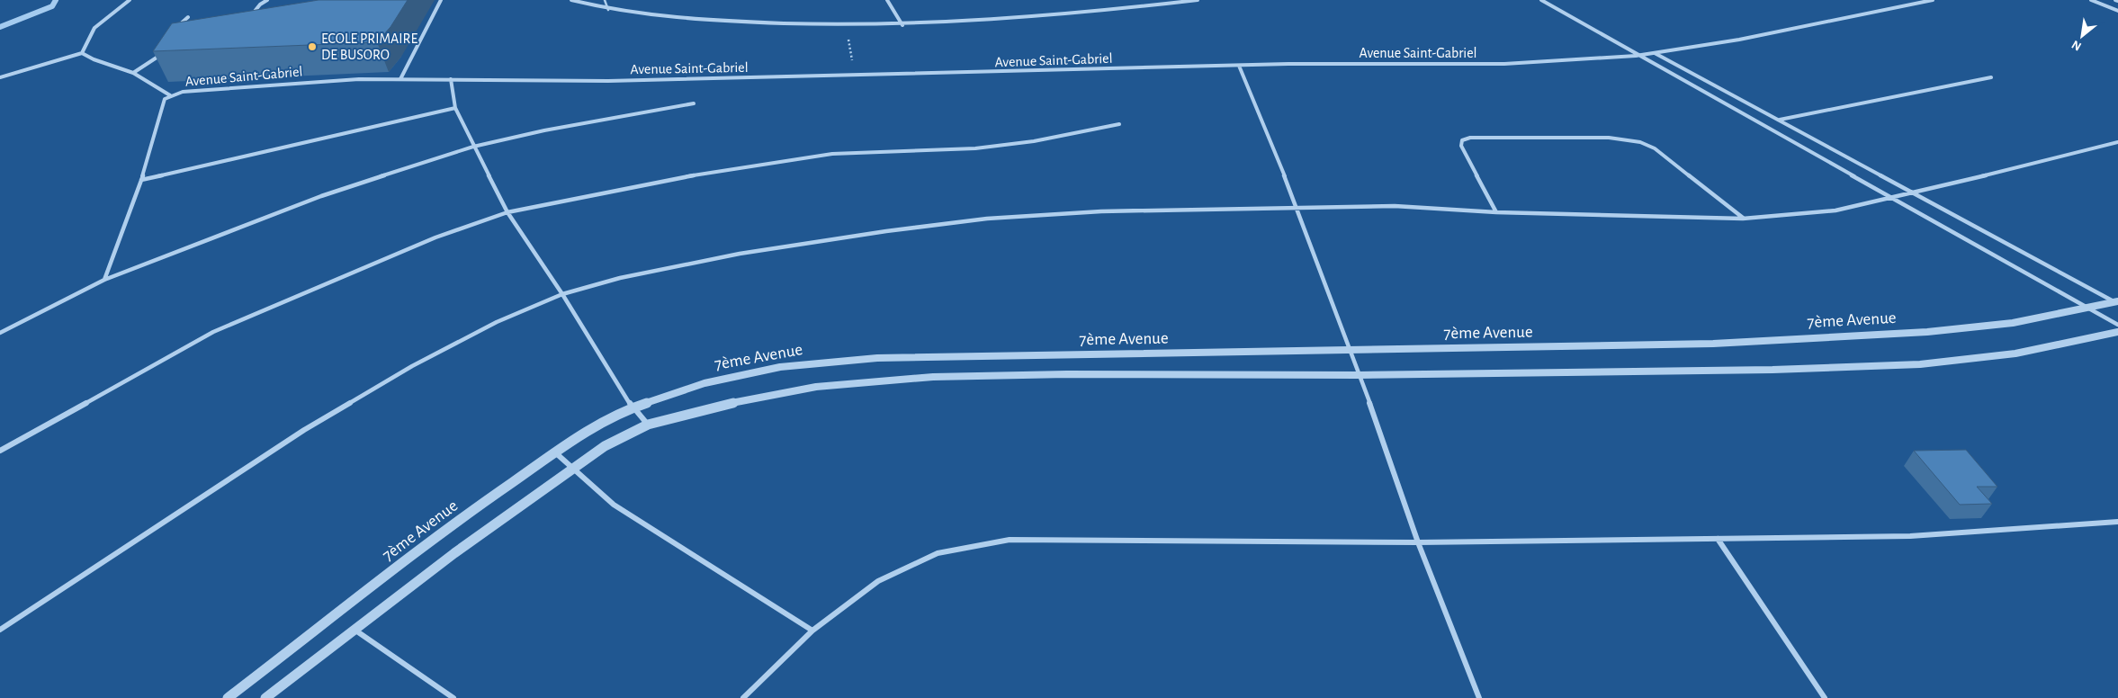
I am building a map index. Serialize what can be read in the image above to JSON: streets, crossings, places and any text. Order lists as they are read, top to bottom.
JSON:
{
  "streets": {
    "street": ["Avenue Saint-Gabriel", "7ème Avenue"]
  },
  "places": ["ECOLE PRIMAIRE DE BUSORO"],
  "north": "bottom left"
}
